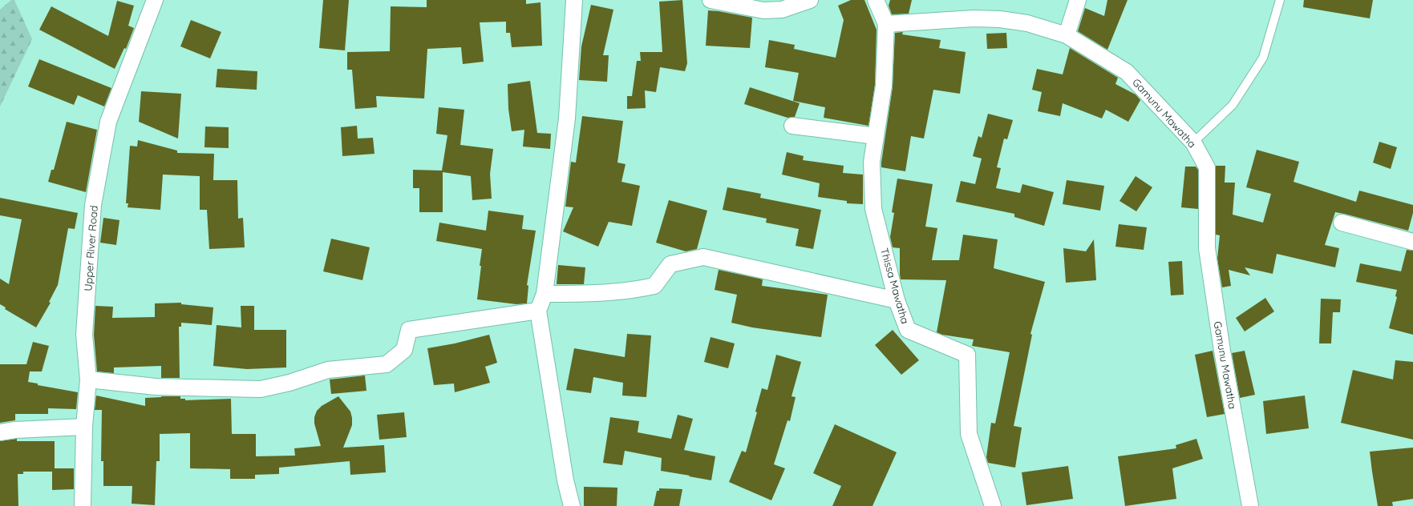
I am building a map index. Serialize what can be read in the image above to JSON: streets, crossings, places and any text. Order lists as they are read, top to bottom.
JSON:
{
  "streets": {
    "street": ["Gamunu Mawatha", "Upper River Road", "Thissa Mawatha"]
  },
  "crossings": [
    ["Gamunu Mawatha", "Thissa Mawatha"]
  ]
}
